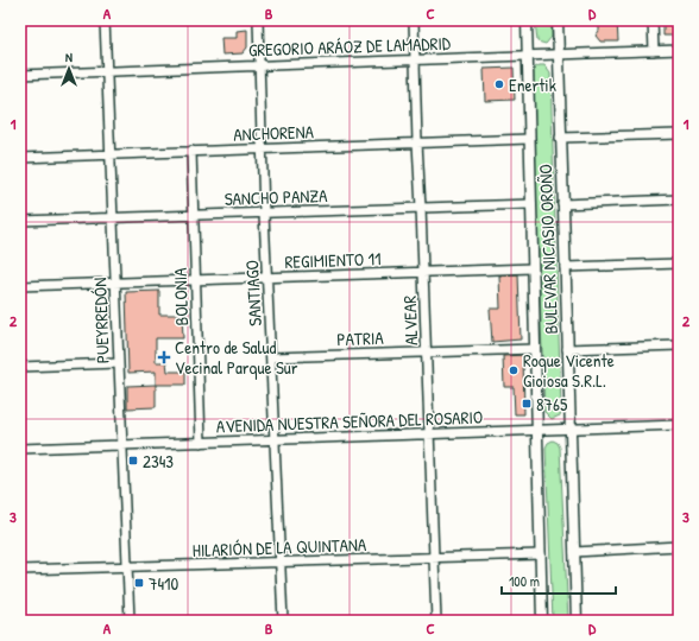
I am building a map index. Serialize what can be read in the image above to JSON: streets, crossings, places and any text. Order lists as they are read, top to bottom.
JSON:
{
  "streets": {
    "main road": ["BULEVAR NICASIO OROÑO"],
    "street": [
      "GREGORIO ARÁOZ DE LAMADRID",
      "ANCHORENA",
      "SANCHO PANZA",
      "REGIMIENTO 11",
      "SANTIAGO",
      "BOLONIA",
      "PUEYRREDÓN",
      "ALVEAR",
      "PATRIA",
      "AVENIDA NUESTRA SEÑORA DEL ROSARIO",
      "HILARIÓN DE LA QUINTANA"
    ]
  },
  "crossings": [
    ["GREGORIO ARÁOZ DE LAMADRID", "BULEVAR NICASIO OROÑO"],
    ["GREGORIO ARÁOZ DE LAMADRID", "SANTIAGO"],
    ["GREGORIO ARÁOZ DE LAMADRID", "PUEYRREDÓN"],
    ["GREGORIO ARÁOZ DE LAMADRID", "ALVEAR"],
    ["ANCHORENA", "BULEVAR NICASIO OROÑO"],
    ["ANCHORENA", "SANTIAGO"],
    ["ANCHORENA", "BOLONIA"],
    ["ANCHORENA", "PUEYRREDÓN"],
    ["ANCHORENA", "ALVEAR"],
    ["SANCHO PANZA", "BULEVAR NICASIO OROÑO"],
    ["SANCHO PANZA", "SANTIAGO"],
    ["SANCHO PANZA", "BOLONIA"],
    ["SANCHO PANZA", "PUEYRREDÓN"],
    ["SANCHO PANZA", "ALVEAR"],
    ["BULEVAR NICASIO OROÑO", "REGIMIENTO 11"],
    ["BULEVAR NICASIO OROÑO", "PATRIA"],
    ["BULEVAR NICASIO OROÑO", "AVENIDA NUESTRA SEÑORA DEL ROSARIO"],
    ["BULEVAR NICASIO OROÑO", "HILARIÓN DE LA QUINTANA"],
    ["REGIMIENTO 11", "SANTIAGO"],
    ["REGIMIENTO 11", "BOLONIA"],
    ["REGIMIENTO 11", "PUEYRREDÓN"],
    ["REGIMIENTO 11", "ALVEAR"],
    ["SANTIAGO", "PATRIA"],
    ["SANTIAGO", "AVENIDA NUESTRA SEÑORA DEL ROSARIO"],
    ["SANTIAGO", "HILARIÓN DE LA QUINTANA"],
    ["BOLONIA", "AVENIDA NUESTRA SEÑORA DEL ROSARIO"],
    ["PUEYRREDÓN", "AVENIDA NUESTRA SEÑORA DEL ROSARIO"],
    ["PUEYRREDÓN", "HILARIÓN DE LA QUINTANA"],
    ["ALVEAR", "PATRIA"],
    ["ALVEAR", "AVENIDA NUESTRA SEÑORA DEL ROSARIO"],
    ["ALVEAR", "HILARIÓN DE LA QUINTANA"]
  ],
  "places": {
    "other": ["Enertik", "Roque Vicente Gioiosa S.R.L."],
    "health": ["Centro de Salud Vecinal Parque Sur"],
    "transit": ["8765", "2343", "7410"]
  },
  "scale_bar": "100 m",
  "north": "top",
  "grid": {
    "columns": [
      "A",
      "B",
      "C",
      "D"
    ],
    "rows": ["1", "2", "3"]
  }
}
